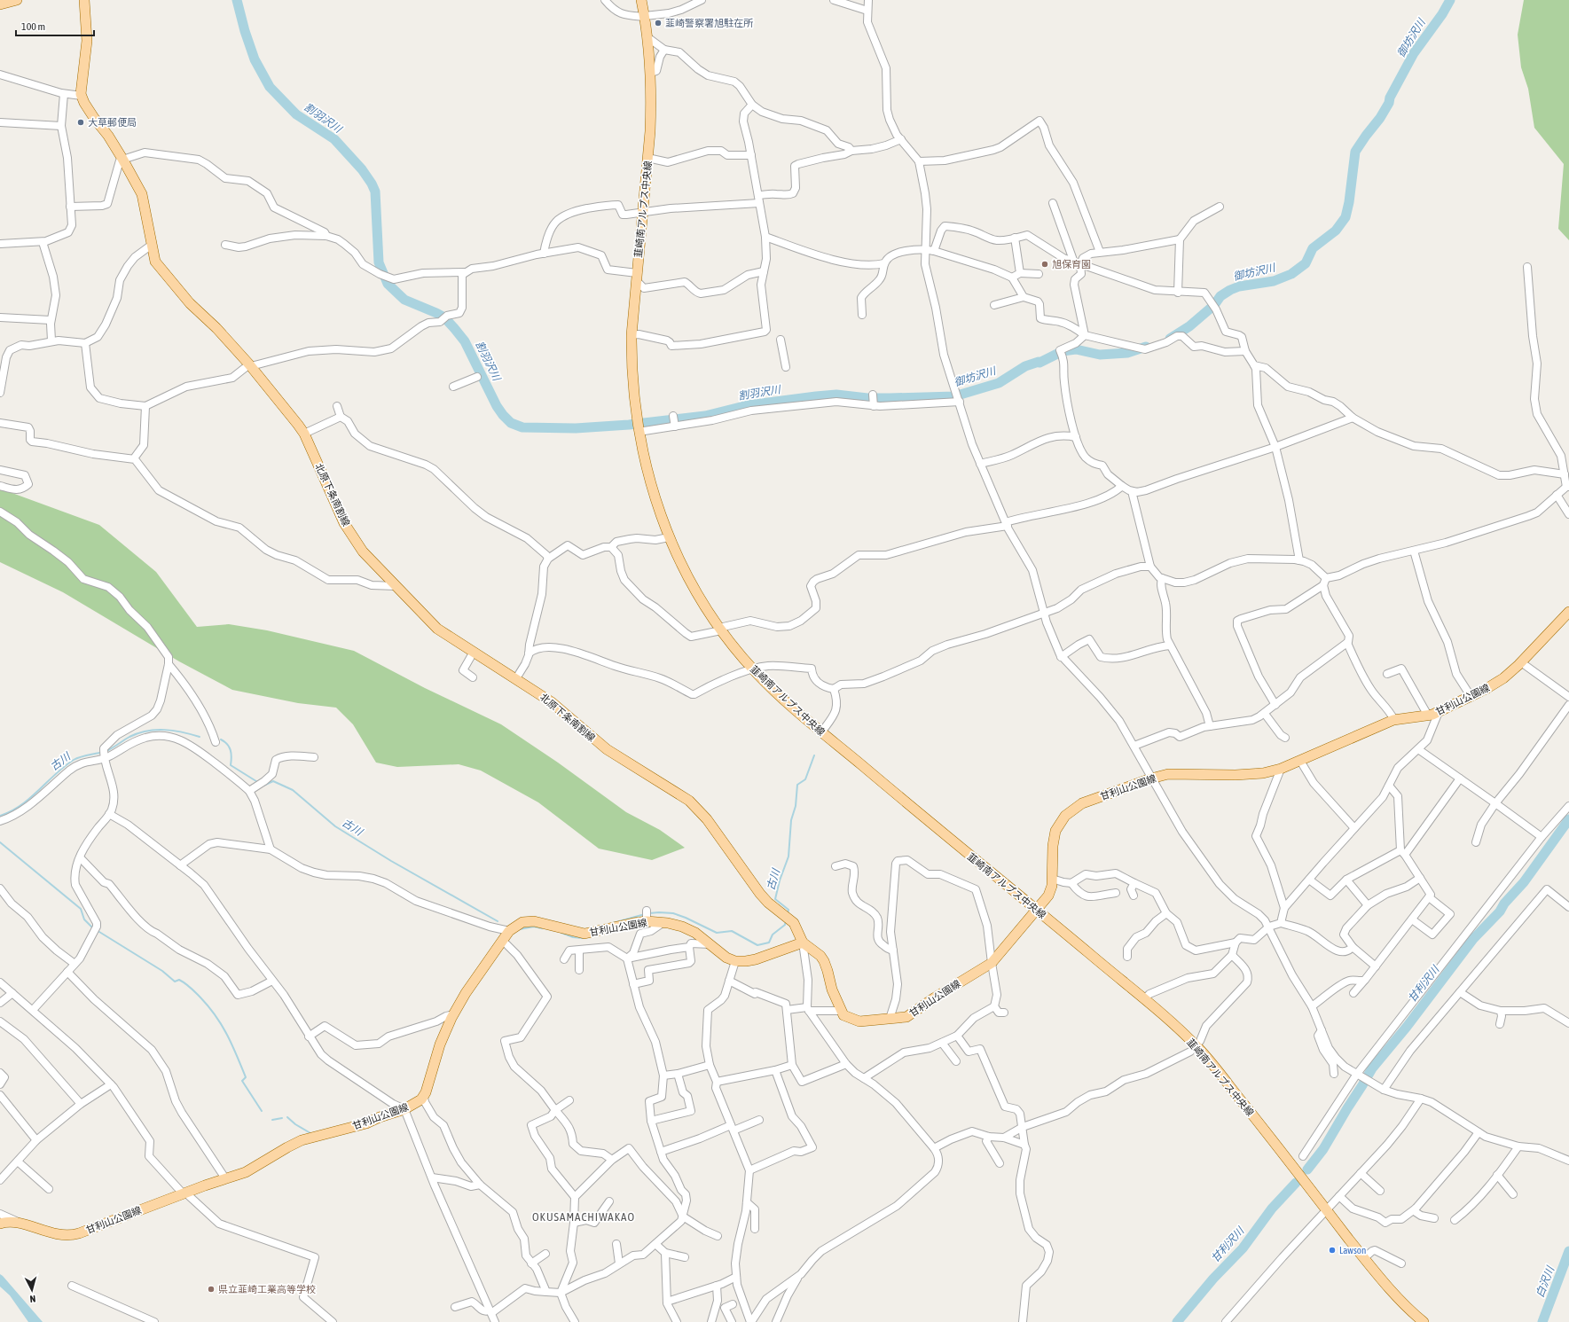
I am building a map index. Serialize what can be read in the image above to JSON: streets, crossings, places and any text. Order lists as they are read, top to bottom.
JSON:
{
  "streets": {
    "main road": ["韮崎南アルプス中央線", "北原下条南割線", "甘利山公園線"]
  },
  "crossings": [
    ["韮崎南アルプス中央線", "甘利山公園線"]
  ],
  "districts": ["OKUSAMACHIWAKAO"],
  "water": [
    "御坊沢川",
    "割羽沢川",
    "古川",
    "甘利沢川",
    "白沢川"
  ],
  "places": [
    "韮崎警察署旭駐在所",
    "大草郵便局",
    "旭保育園",
    "Lawson",
    "県立韮崎工業高等学校"
  ],
  "scale_bar": "100 m",
  "north": "bottom"
}
